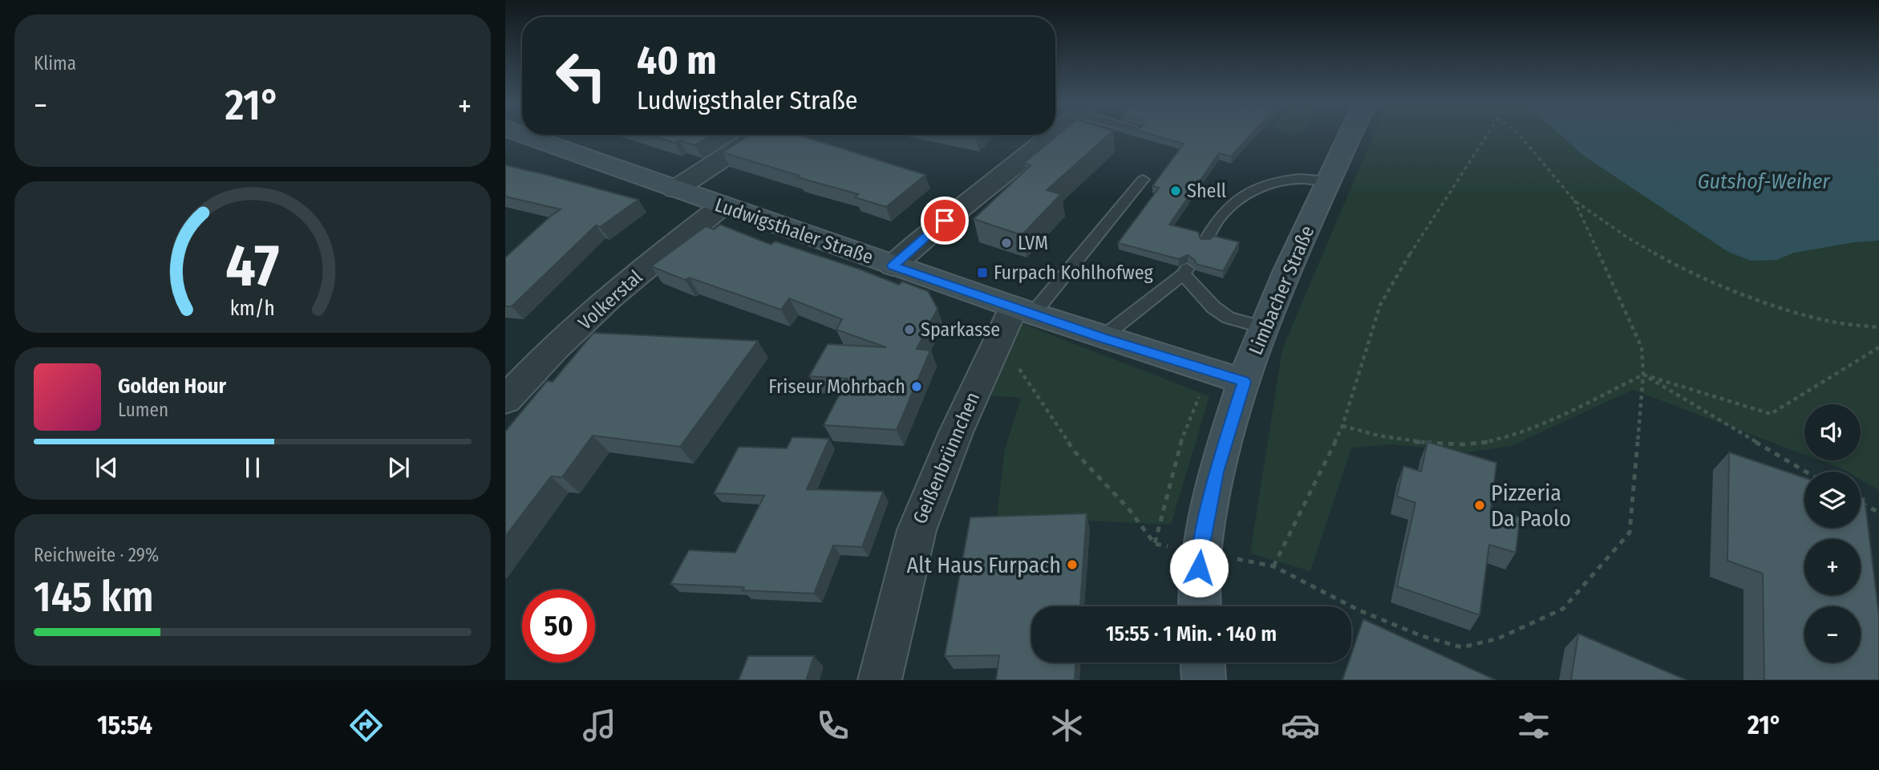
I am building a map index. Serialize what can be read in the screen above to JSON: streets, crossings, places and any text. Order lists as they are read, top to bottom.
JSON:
{
  "streets": {
    "street": [
      "Ludwigsthaler Straße",
      "Limbacher Straße",
      "Volkerstal",
      "Geißenbrünnchen"
    ]
  },
  "crossings": [
    ["Ludwigsthaler Straße", "Limbacher Straße"],
    ["Ludwigsthaler Straße", "Volkerstal"],
    ["Ludwigsthaler Straße", "Geißenbrünnchen"]
  ],
  "water": ["Gutshof-Weiher"],
  "places": {
    "other": [
      "Shell",
      "LVM",
      "Sparkasse",
      "Friseur Mohrbach",
      "Pizzeria Da Paolo",
      "Alt Haus Furpach"
    ],
    "transit": ["Furpach Kohlhofweg"]
  },
  "page": {
    "tile": [
      "Klima",
      ["Reichweite · 29%", "145 km"]
    ],
    "turn": ["40 m", "Ludwigsthaler Straße"],
    "heat": ["−", "21°", "+"],
    "song": ["Golden Hour", "Lumen"],
    "map_buttons": ["+", "−"],
    "limit": "50",
    "trip": "15:55 · 1 Min. · 140 m",
    "tabs": ["15:54", "21°"],
    "gauge": ["47", "km/h"]
  }
}
